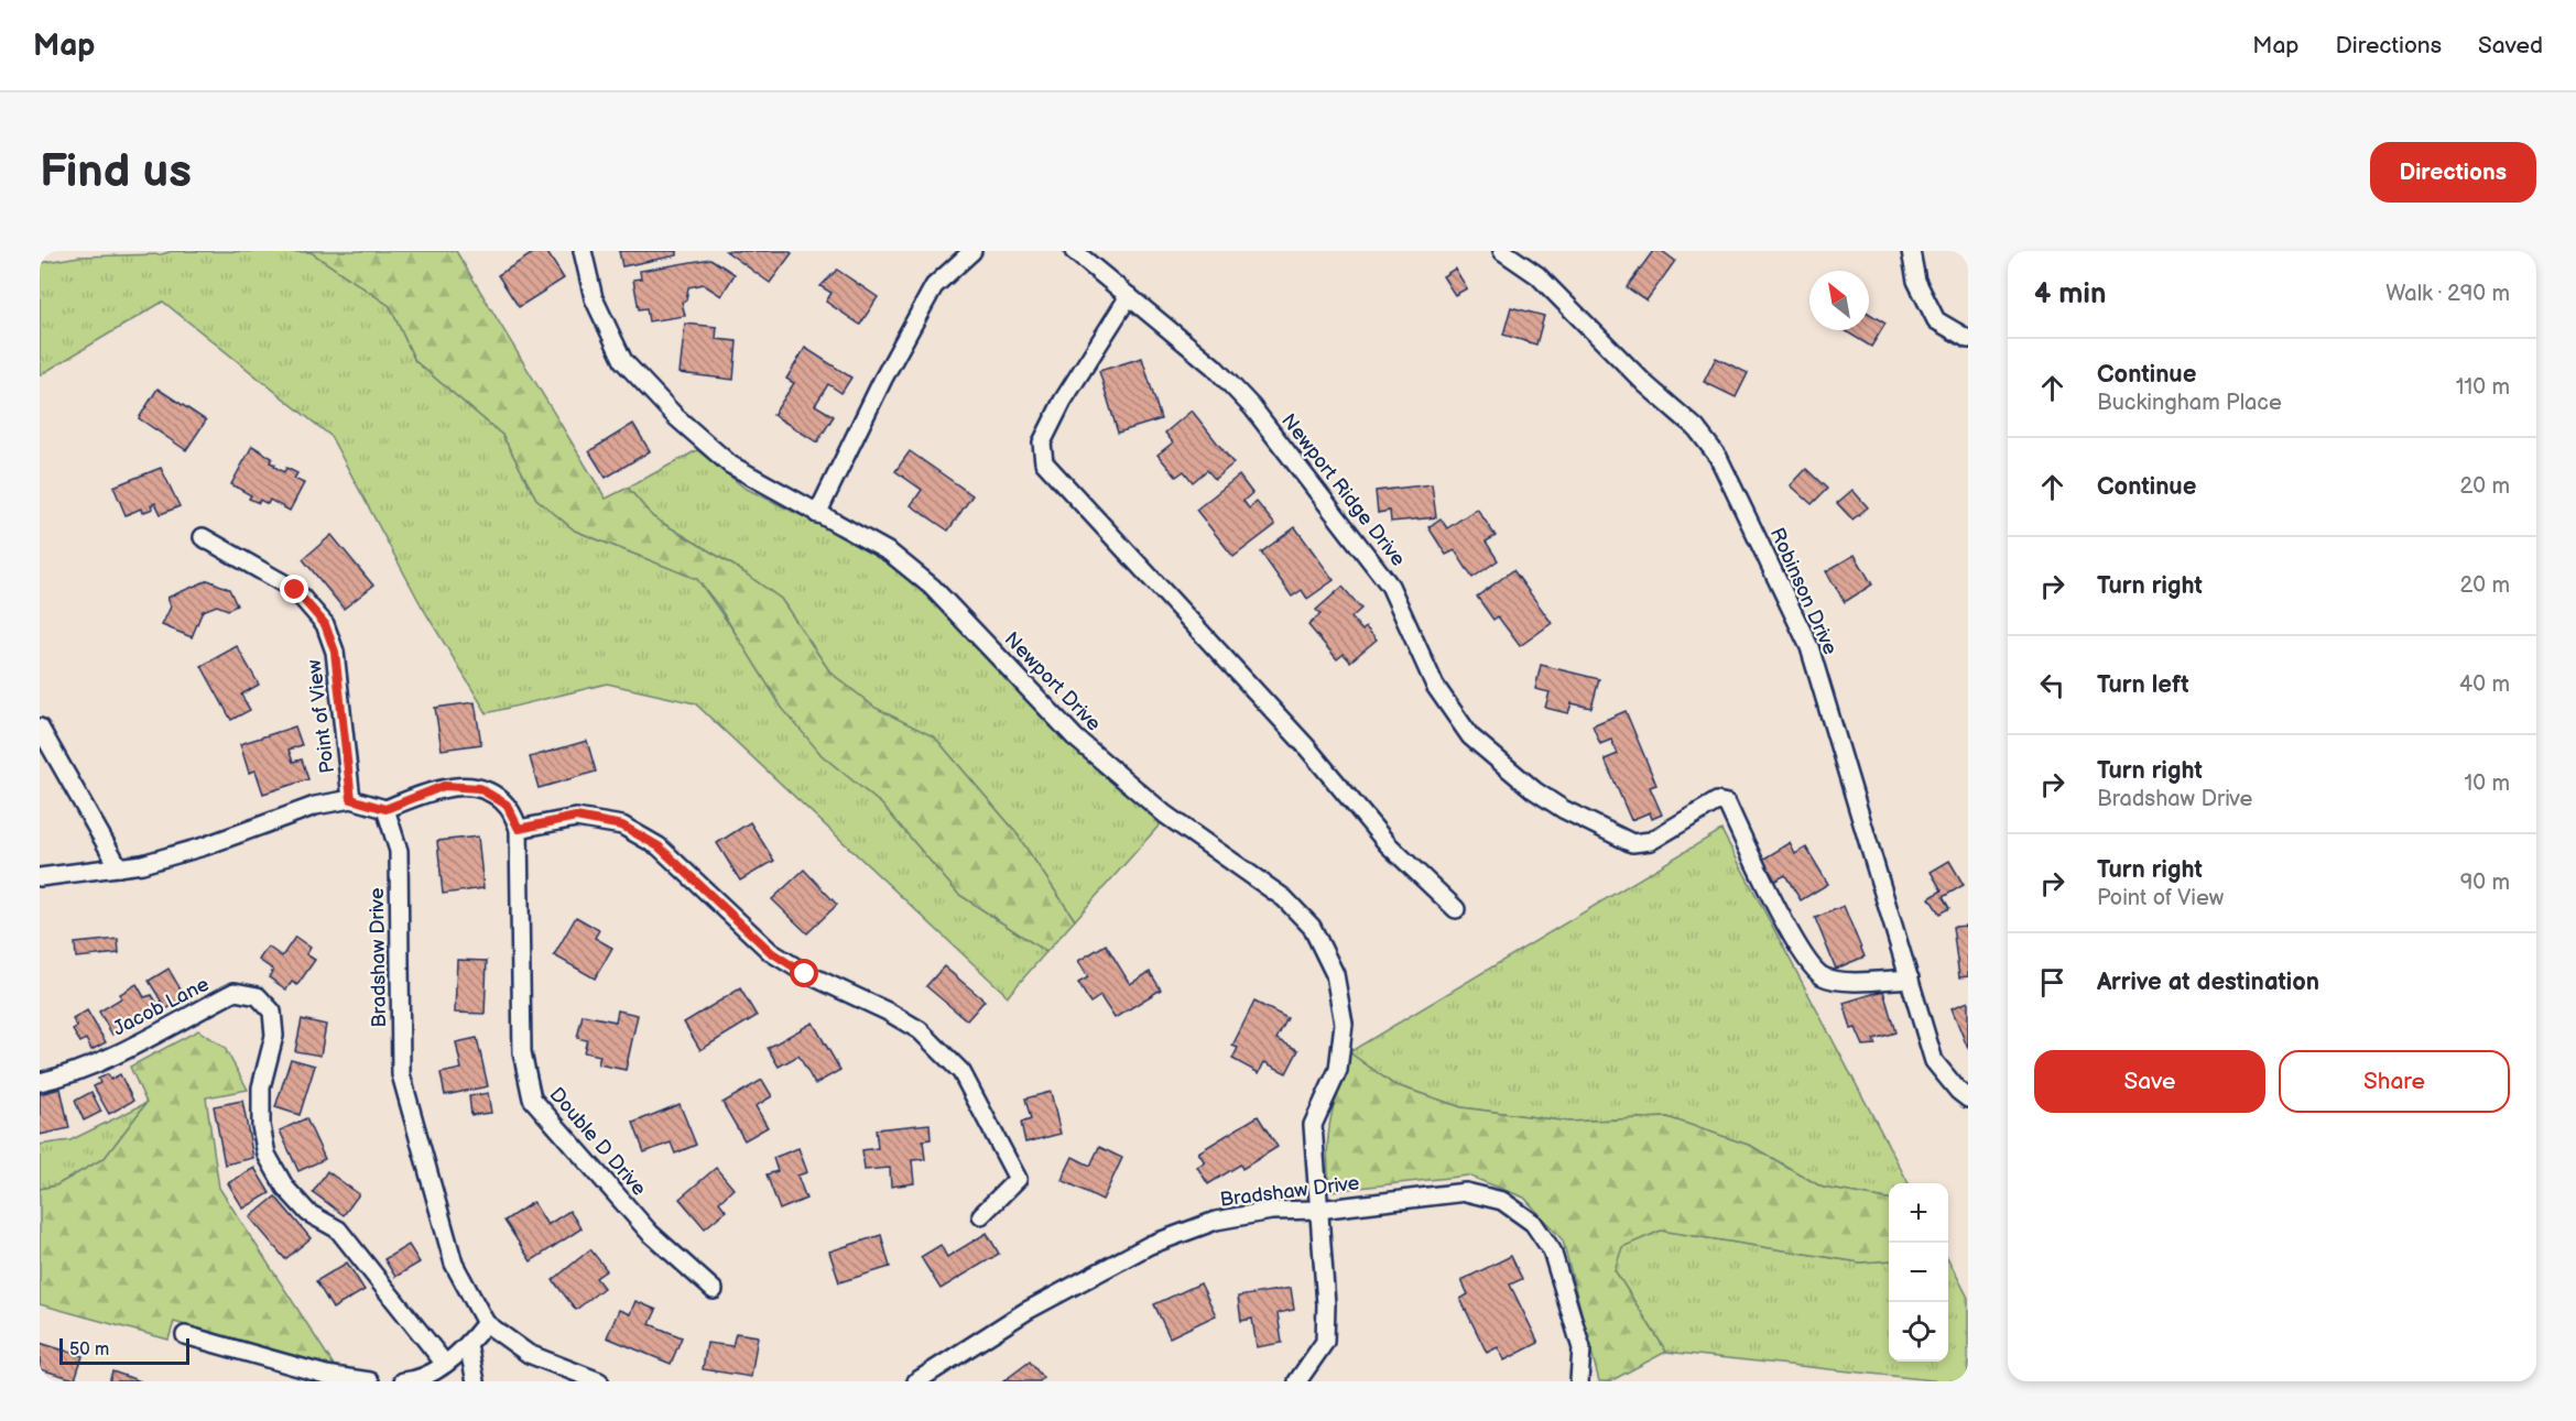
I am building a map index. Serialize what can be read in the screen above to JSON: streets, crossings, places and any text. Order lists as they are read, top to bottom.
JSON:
{
  "streets": {
    "street": [
      "Newport Ridge Drive",
      "Robinson Drive",
      "Newport Drive",
      "Point of View",
      "Bradshaw Drive",
      "Jacob Lane",
      "Double D Drive"
    ]
  },
  "crossings": [
    ["Newport Ridge Drive", "Robinson Drive"],
    ["Newport Drive", "Bradshaw Drive"]
  ],
  "scale_bar": "50 m",
  "north": "top left",
  "page": {
    "header": "Map",
    "nav": ["Map", "Directions", "Saved"],
    "buttons": [
      "Directions",
      ["Save", "Share"]
    ],
    "title": "Find us",
    "heading": ["4 min", "Walk · 290 m"],
    "list": [
      ["Continue", "Buckingham Place", "110 m"],
      ["Continue", "20 m"],
      ["Turn right", "20 m"],
      ["Turn left", "40 m"],
      ["Turn right", "Bradshaw Drive", "10 m"],
      ["Turn right", "Point of View", "90 m"],
      "Arrive at destination"
    ],
    "map_buttons": ["+", "−"],
    "scale": "50 m"
  }
}
